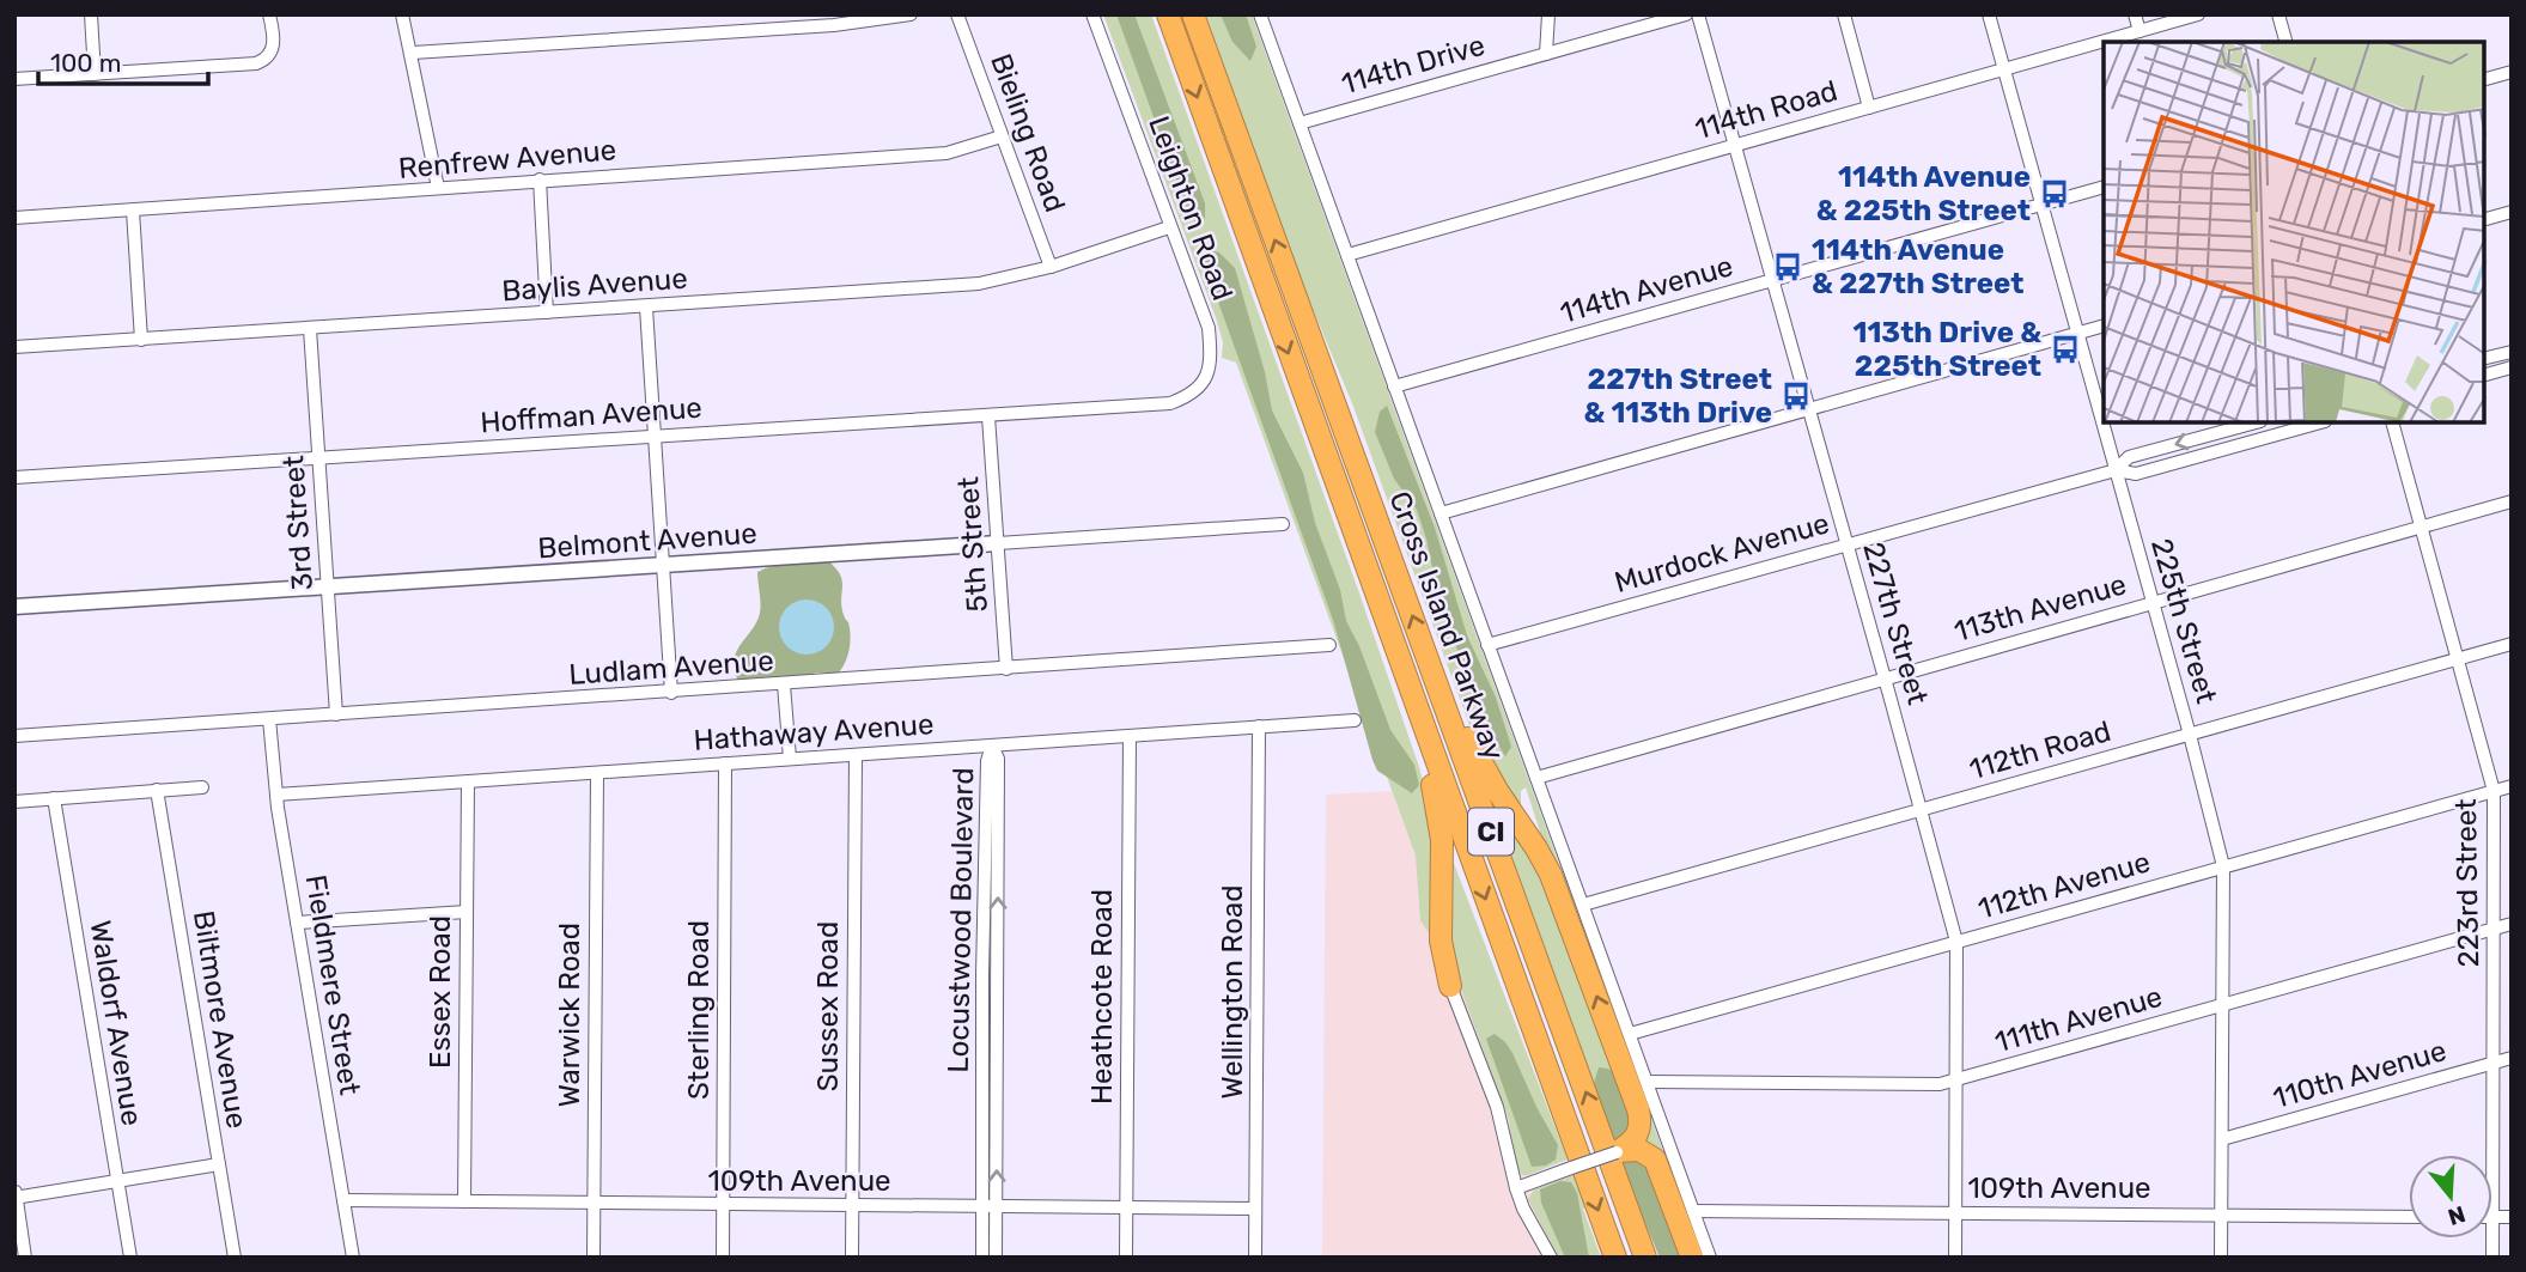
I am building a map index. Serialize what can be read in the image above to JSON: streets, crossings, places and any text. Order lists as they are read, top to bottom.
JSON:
{
  "streets": {
    "highway": ["Cross Island Parkway", "CI"],
    "street": [
      "114th Drive",
      "114th Road",
      "Bieling Road",
      "Renfrew Avenue",
      "Leighton Road",
      "Baylis Avenue",
      "114th Avenue",
      "Hoffman Avenue",
      "3rd Street",
      "Belmont Avenue",
      "5th Street",
      "Murdock Avenue",
      "113th Avenue",
      "225th Street",
      "227th Street",
      "Ludlam Avenue",
      "Hathaway Avenue",
      "112th Road",
      "223rd Street",
      "112th Avenue",
      "Locustwood Boulevard",
      "Fieldmere Street",
      "Essex Road",
      "Wellington Road",
      "Heathcote Road",
      "Sussex Road",
      "Sterling Road",
      "Warwick Road",
      "Biltmore Avenue",
      "111th Avenue",
      "Waldorf Avenue",
      "110th Avenue",
      "109th Avenue"
    ]
  },
  "crossings": [
    ["114th Drive", "Cross Island Parkway"],
    ["114th Road", "225th Street"],
    ["114th Road", "227th Street"],
    ["114th Road", "Cross Island Parkway"],
    ["Bieling Road", "Renfrew Avenue"],
    ["Bieling Road", "Baylis Avenue"],
    ["Leighton Road", "Baylis Avenue"],
    ["Leighton Road", "Hoffman Avenue"],
    ["Baylis Avenue", "3rd Street"],
    ["114th Avenue", "225th Street"],
    ["114th Avenue", "227th Street"],
    ["114th Avenue", "Cross Island Parkway"],
    ["Hoffman Avenue", "3rd Street"],
    ["Hoffman Avenue", "5th Street"],
    ["3rd Street", "Belmont Avenue"],
    ["3rd Street", "Ludlam Avenue"],
    ["Belmont Avenue", "5th Street"],
    ["5th Street", "Ludlam Avenue"],
    ["Murdock Avenue", "225th Street"],
    ["Murdock Avenue", "227th Street"],
    ["Murdock Avenue", "Cross Island Parkway"],
    ["113th Avenue", "225th Street"],
    ["113th Avenue", "227th Street"],
    ["113th Avenue", "Cross Island Parkway"],
    ["113th Avenue", "223rd Street"],
    ["225th Street", "112th Road"],
    ["225th Street", "112th Avenue"],
    ["225th Street", "111th Avenue"],
    ["225th Street", "110th Avenue"],
    ["225th Street", "109th Avenue"],
    ["227th Street", "112th Road"],
    ["227th Street", "112th Avenue"],
    ["227th Street", "111th Avenue"],
    ["227th Street", "109th Avenue"],
    ["Cross Island Parkway", "112th Road"],
    ["Cross Island Parkway", "112th Avenue"],
    ["Cross Island Parkway", "111th Avenue"],
    ["Cross Island Parkway", "109th Avenue"],
    ["Ludlam Avenue", "Fieldmere Street"],
    ["Hathaway Avenue", "Locustwood Boulevard"],
    ["Hathaway Avenue", "Fieldmere Street"],
    ["Hathaway Avenue", "Essex Road"],
    ["Hathaway Avenue", "Wellington Road"],
    ["Hathaway Avenue", "Heathcote Road"],
    ["Hathaway Avenue", "Sussex Road"],
    ["Hathaway Avenue", "Sterling Road"],
    ["Hathaway Avenue", "Warwick Road"],
    ["112th Road", "223rd Street"],
    ["223rd Street", "112th Avenue"],
    ["223rd Street", "111th Avenue"],
    ["223rd Street", "110th Avenue"],
    ["Locustwood Boulevard", "109th Avenue"],
    ["Fieldmere Street", "109th Avenue"],
    ["Essex Road", "109th Avenue"],
    ["Wellington Road", "109th Avenue"],
    ["Heathcote Road", "109th Avenue"],
    ["Sussex Road", "109th Avenue"],
    ["Sterling Road", "109th Avenue"],
    ["Warwick Road", "109th Avenue"]
  ],
  "places": {
    "bus stop": [
      "114th Avenue & 225th Street",
      "114th Avenue & 227th Street",
      "113th Drive & 225th Street",
      "227th Street & 113th Drive"
    ]
  },
  "scale_bar": "100 m",
  "north": "bottom"
}
